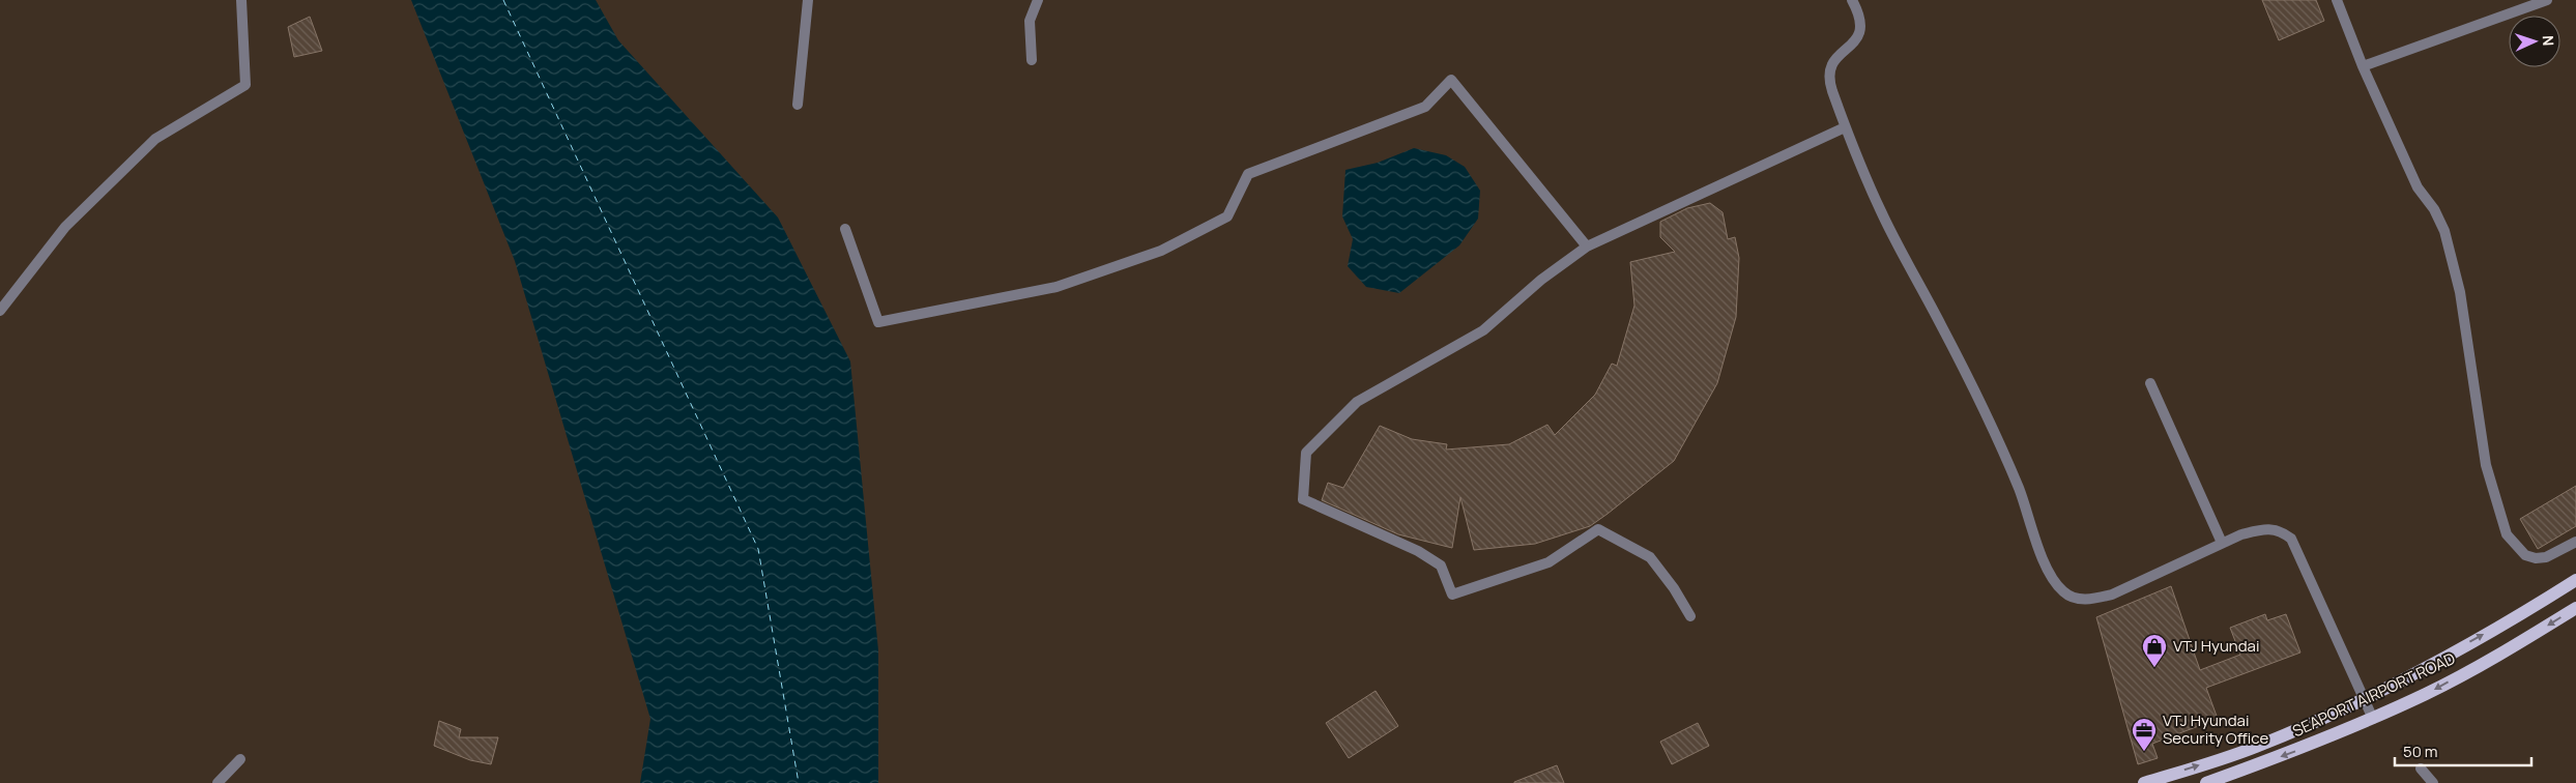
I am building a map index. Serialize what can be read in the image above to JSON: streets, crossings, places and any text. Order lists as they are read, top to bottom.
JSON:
{
  "streets": {
    "main road": ["SEAPORT AIRPORT ROAD"]
  },
  "places": {
    "shop": ["VTJ Hyundai"],
    "office": ["VTJ Hyundai Security Office"]
  },
  "scale_bar": "50 m",
  "north": "right"
}
